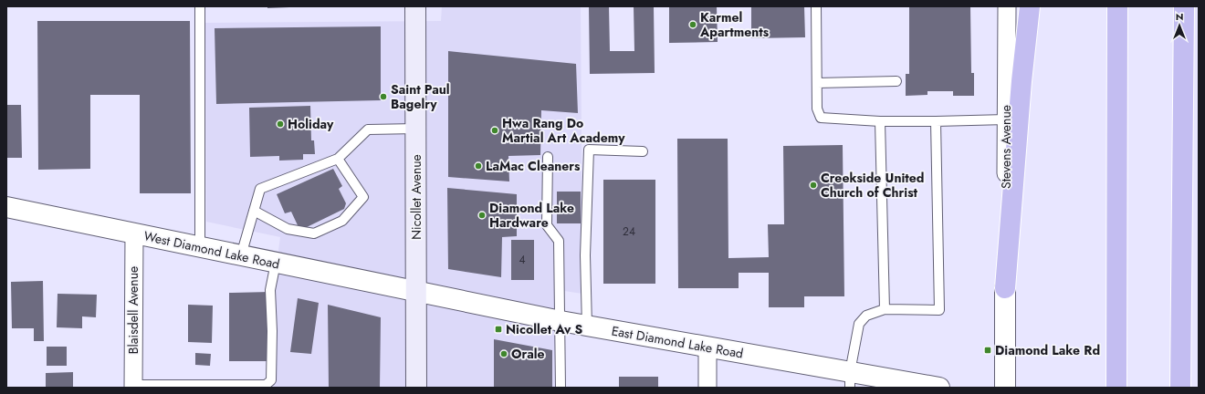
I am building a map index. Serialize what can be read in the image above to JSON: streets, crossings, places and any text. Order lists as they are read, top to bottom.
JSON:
{
  "streets": {
    "main road": ["Nicollet Avenue"],
    "street": [
      "Stevens Avenue",
      "West Diamond Lake Road",
      "Blaisdell Avenue",
      "East Diamond Lake Road"
    ]
  },
  "crossings": [
    ["Nicollet Avenue", "West Diamond Lake Road"],
    ["Nicollet Avenue", "East Diamond Lake Road"],
    ["West Diamond Lake Road", "Blaisdell Avenue"],
    ["West Diamond Lake Road", "East Diamond Lake Road"]
  ],
  "places": {
    "other": [
      "Karmel Apartments",
      "Saint Paul Bagelry",
      "Holiday",
      "Hwa Rang Do Martial Art Academy",
      "LaMac Cleaners",
      "Creekside United Church of Christ",
      "Diamond Lake Hardware",
      "Orale"
    ],
    "transit": ["Nicollet Av S", "Diamond Lake Rd"]
  },
  "house_numbers": ["24", "4"],
  "north": "top"
}
